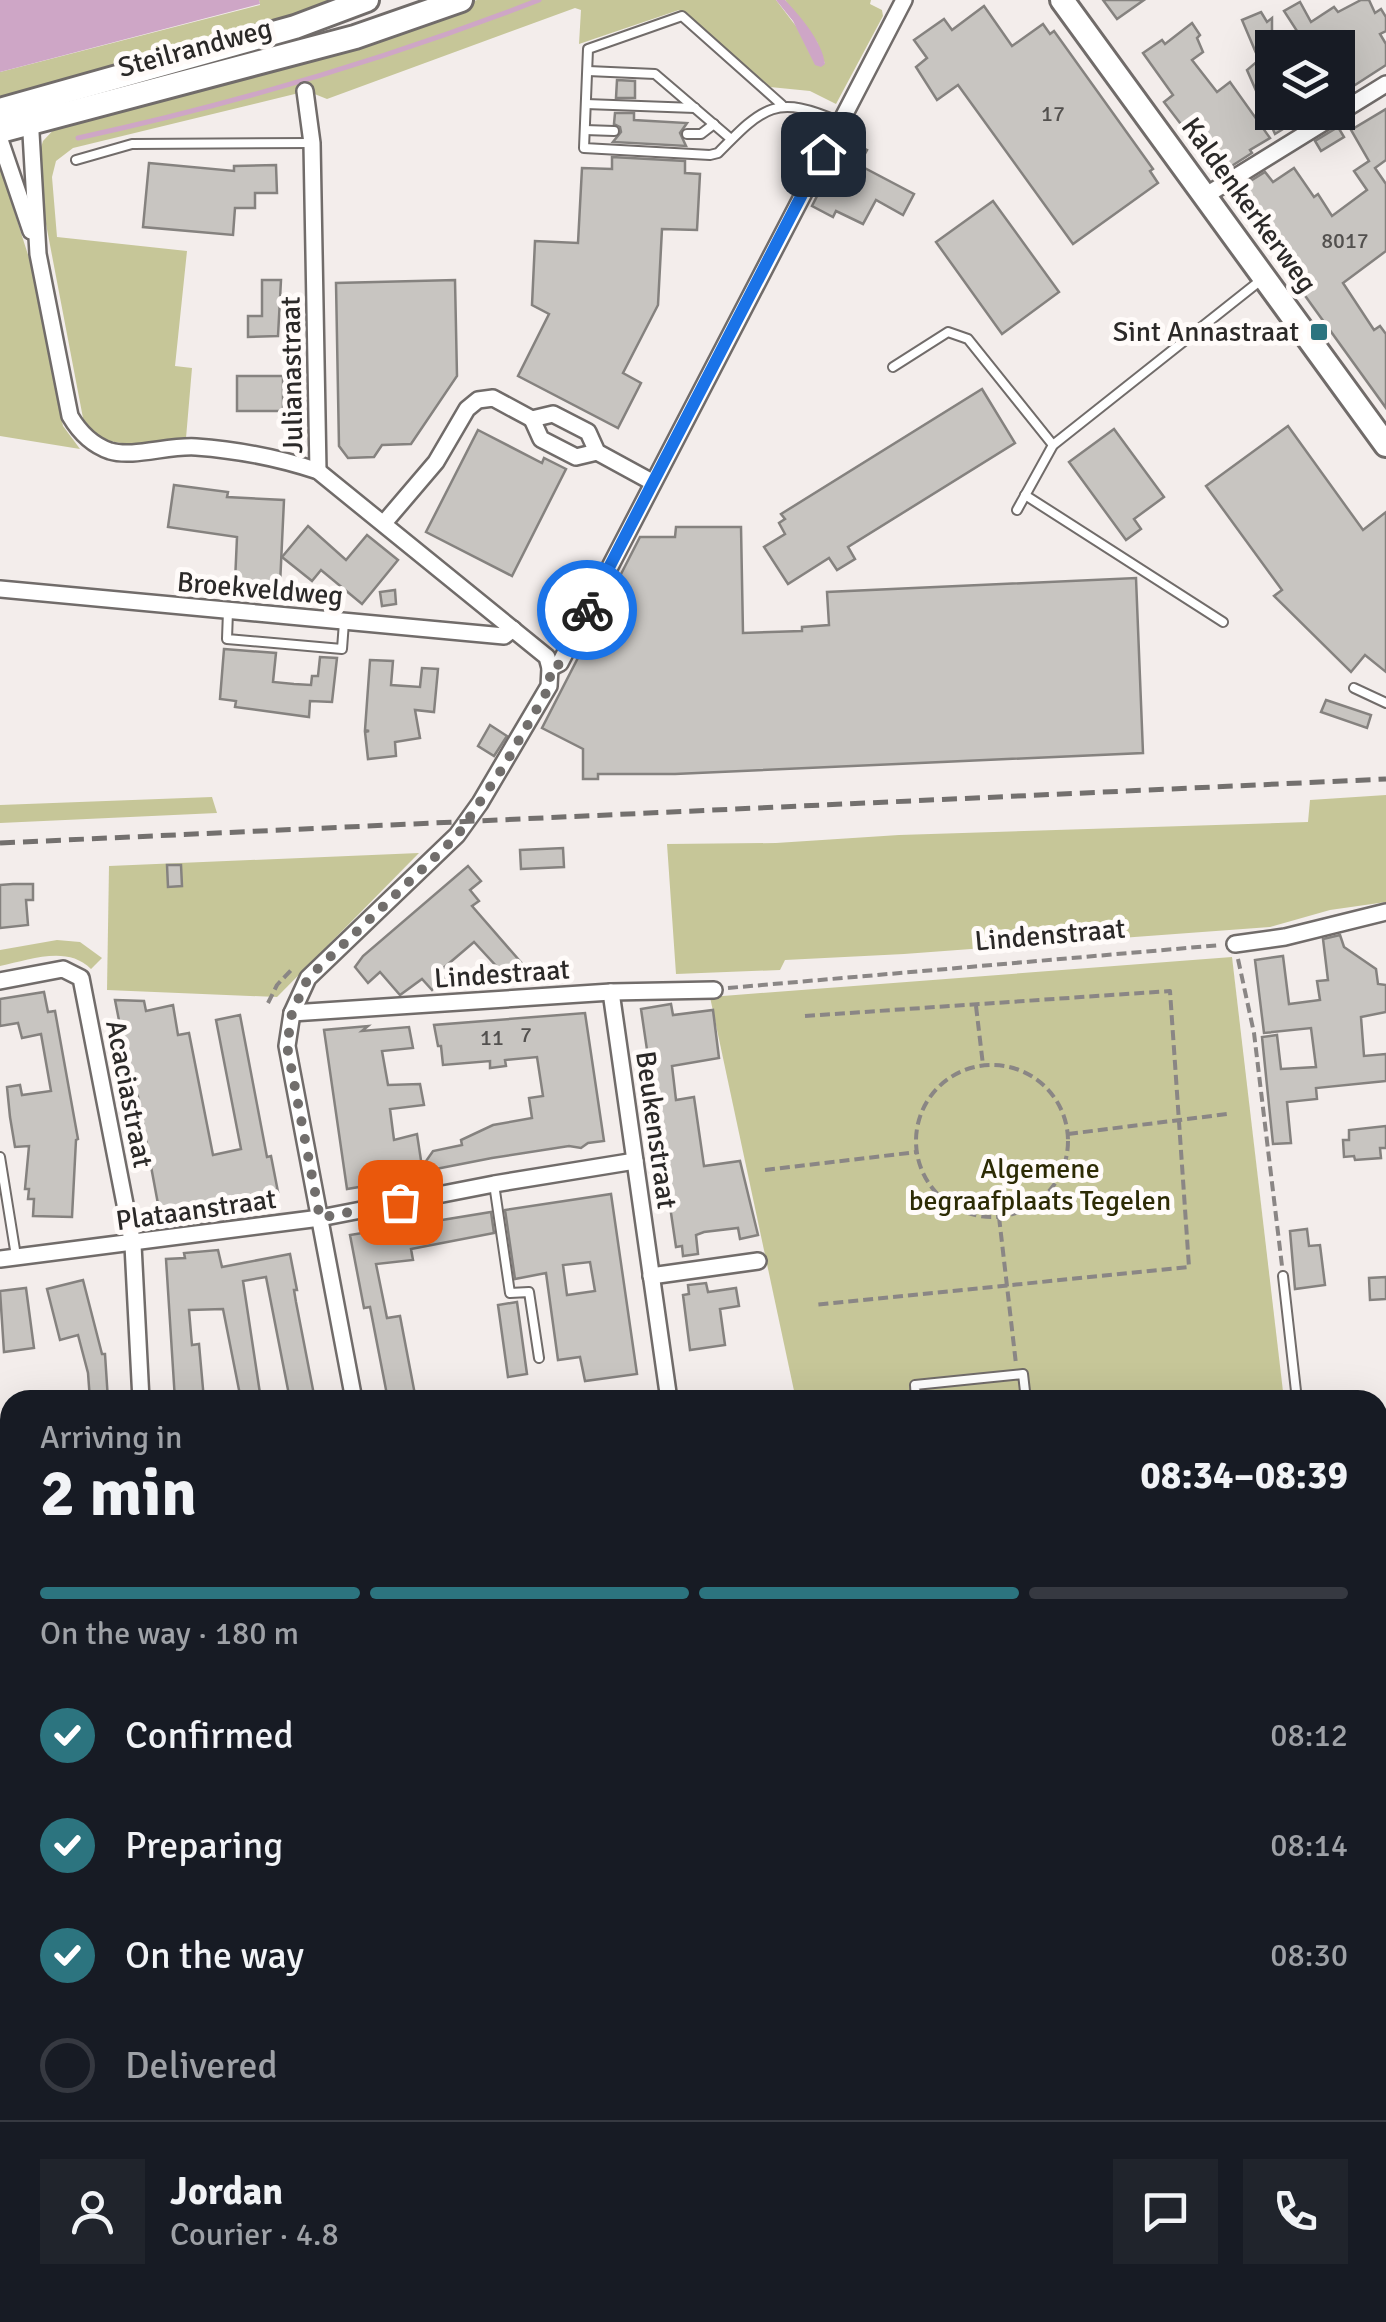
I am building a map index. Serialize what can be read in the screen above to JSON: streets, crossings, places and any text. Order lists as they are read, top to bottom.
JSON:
{
  "streets": {
    "main road": ["Steilrandweg", "Kaldenkerkerweg"],
    "street": [
      "Julianastraat",
      "Broekveldweg",
      "Lindestraat",
      "Acaciastraat",
      "Beukenstraat",
      "Plataanstraat"
    ],
    "path": ["Lindenstraat"]
  },
  "crossings": [
    ["Julianastraat", "Broekveldweg"],
    ["Lindenstraat", "Lindestraat"],
    ["Lindestraat", "Beukenstraat"],
    ["Acaciastraat", "Plataanstraat"],
    ["Beukenstraat", "Plataanstraat"]
  ],
  "parks": ["Algemene begraafplaats Tegelen"],
  "places": {
    "transit": ["Sint Annastraat"]
  },
  "house_numbers": [
    "17",
    "8017",
    "7",
    "11"
  ],
  "page": {
    "heading": ["2 min", "Arriving in", "08:34–08:39"],
    "panel": ["Jordan", "Courier · 4.8"],
    "bar": "On the way · 180 m",
    "list": [
      ["Confirmed", "08:12"],
      ["Preparing", "08:14"],
      ["On the way", "08:30"],
      "Delivered"
    ]
  }
}
